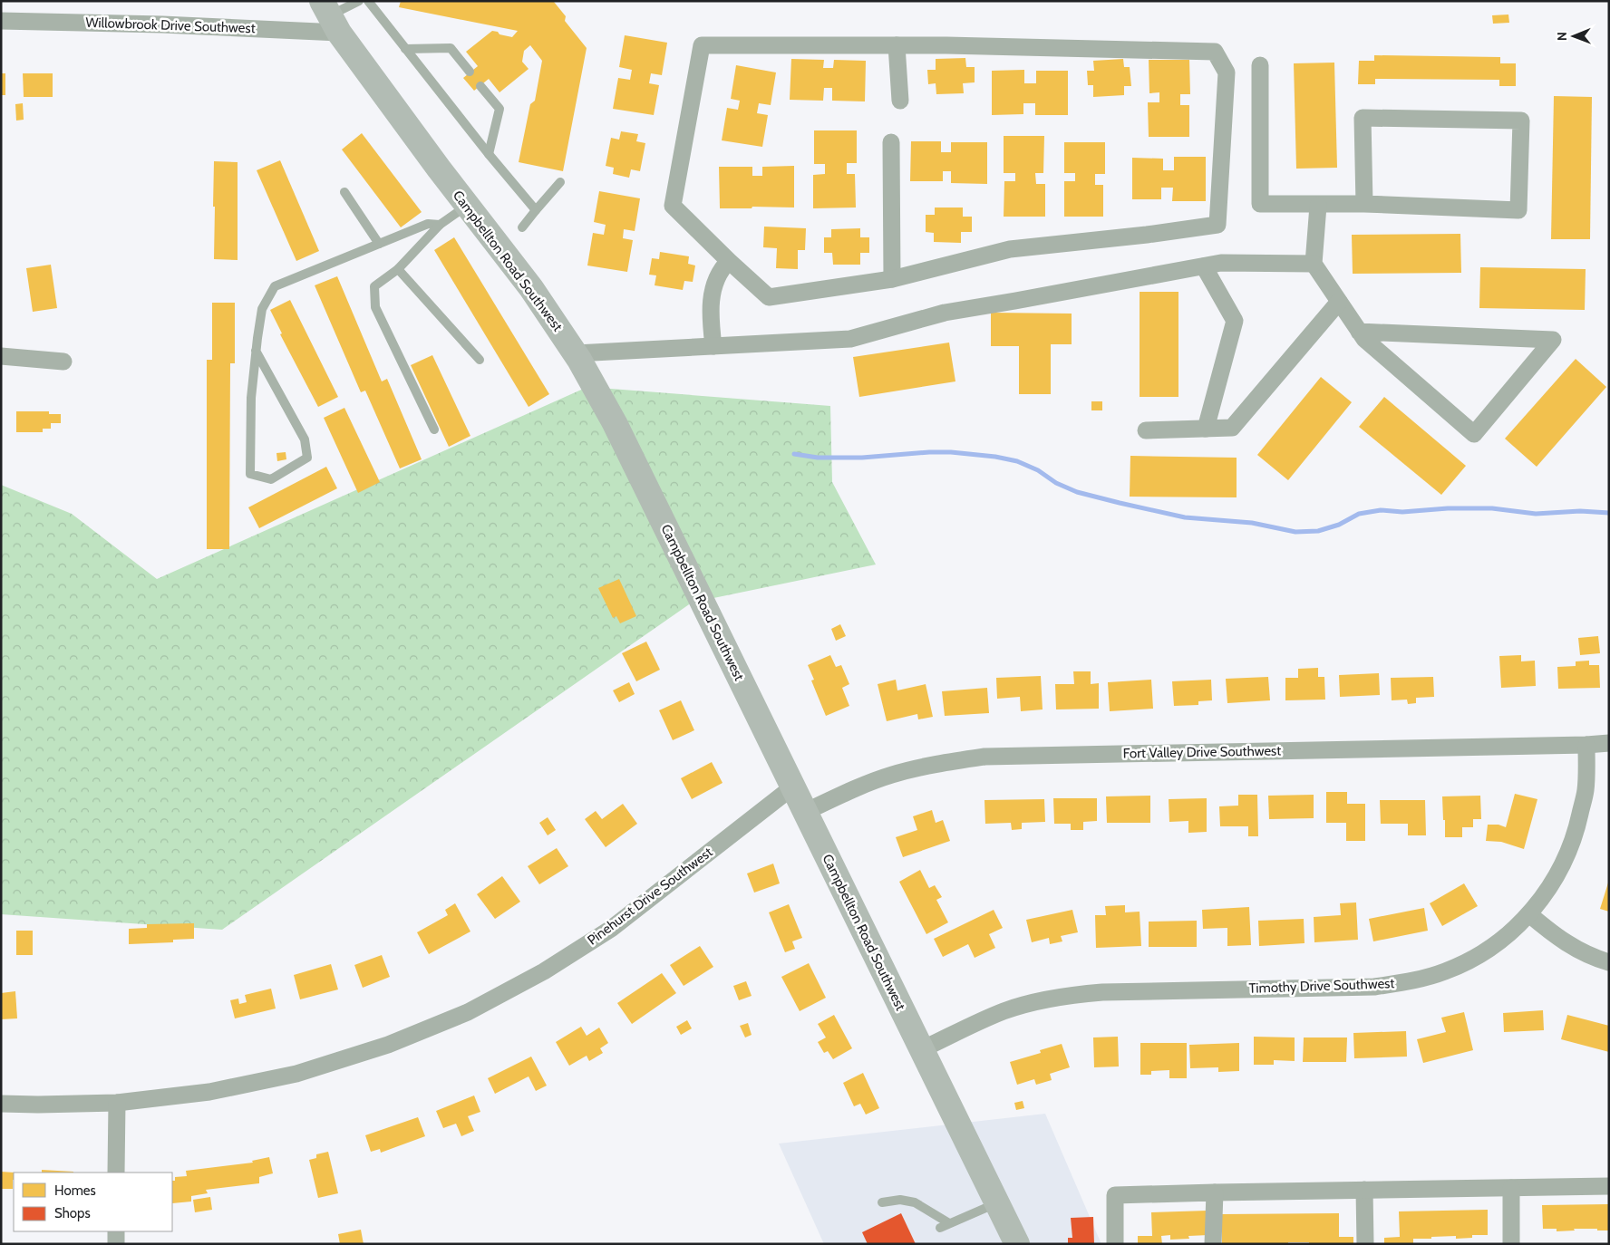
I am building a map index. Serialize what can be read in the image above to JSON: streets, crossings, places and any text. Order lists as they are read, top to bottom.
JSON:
{
  "streets": {
    "main road": ["Campbellton Road Southwest"],
    "street": [
      "Willowbrook Drive Southwest",
      "Fort Valley Drive Southwest",
      "Pinehurst Drive Southwest",
      "Timothy Drive Southwest"
    ]
  },
  "crossings": [
    ["Willowbrook Drive Southwest", "Campbellton Road Southwest"],
    ["Campbellton Road Southwest", "Fort Valley Drive Southwest"],
    ["Campbellton Road Southwest", "Pinehurst Drive Southwest"],
    ["Campbellton Road Southwest", "Timothy Drive Southwest"],
    ["Fort Valley Drive Southwest", "Timothy Drive Southwest"]
  ],
  "legend": ["Homes", "Shops"],
  "north": "left"
}
